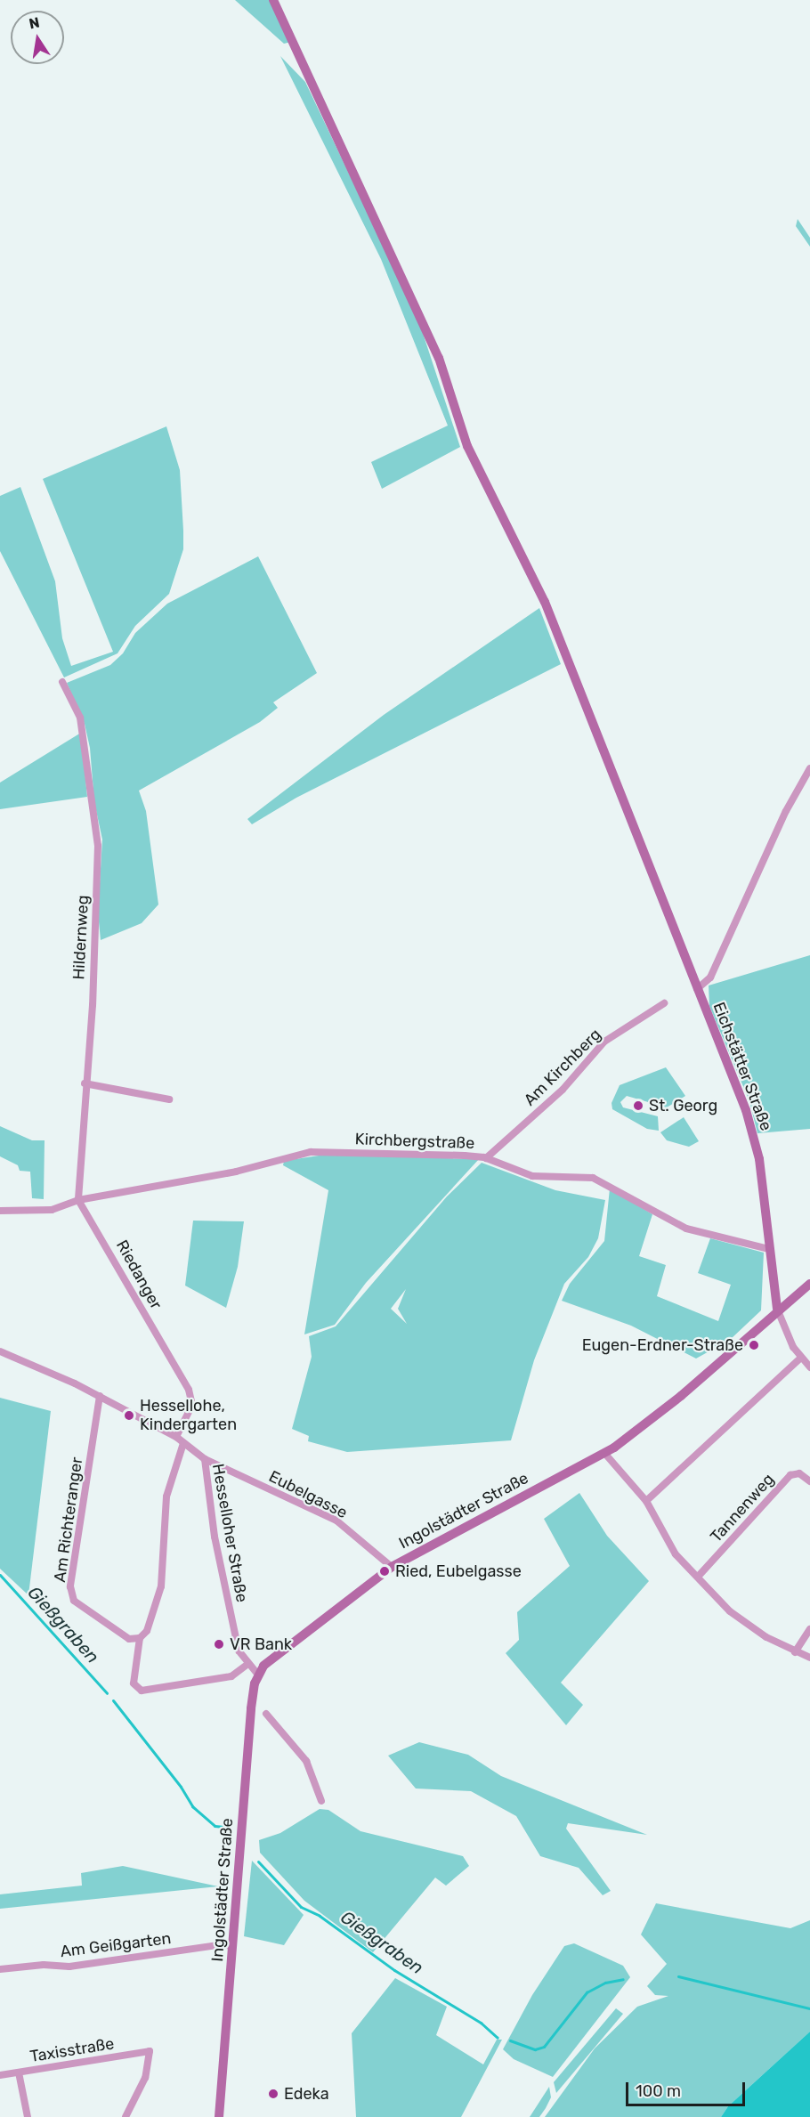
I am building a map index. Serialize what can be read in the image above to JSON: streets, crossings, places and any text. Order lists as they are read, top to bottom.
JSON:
{
  "streets": {
    "main road": ["Eichstätter Straße", "Ingolstädter Straße"],
    "street": [
      "Hildernweg",
      "Am Kirchberg",
      "Kirchbergstraße",
      "Riedanger",
      "Eubelgasse",
      "Tannenweg",
      "Am Richteranger",
      "Hesselloher Straße",
      "Am Geißgarten",
      "Taxisstraße"
    ]
  },
  "crossings": [
    ["Hildernweg", "Kirchbergstraße"],
    ["Hildernweg", "Riedanger"],
    ["Eichstätter Straße", "Kirchbergstraße"],
    ["Eichstätter Straße", "Ingolstädter Straße"],
    ["Am Kirchberg", "Kirchbergstraße"],
    ["Kirchbergstraße", "Riedanger"],
    ["Riedanger", "Hesselloher Straße"],
    ["Eubelgasse", "Ingolstädter Straße"],
    ["Eubelgasse", "Hesselloher Straße"],
    ["Ingolstädter Straße", "Hesselloher Straße"],
    ["Ingolstädter Straße", "Am Geißgarten"],
    ["Am Richteranger", "Hesselloher Straße"]
  ],
  "water": ["Gießgraben"],
  "places": [
    "St. Georg",
    "Eugen-Erdner-Straße",
    "Hessellohe, Kindergarten",
    "Ried, Eubelgasse",
    "VR Bank",
    "Edeka"
  ],
  "scale_bar": "100 m",
  "north": "top"
}
